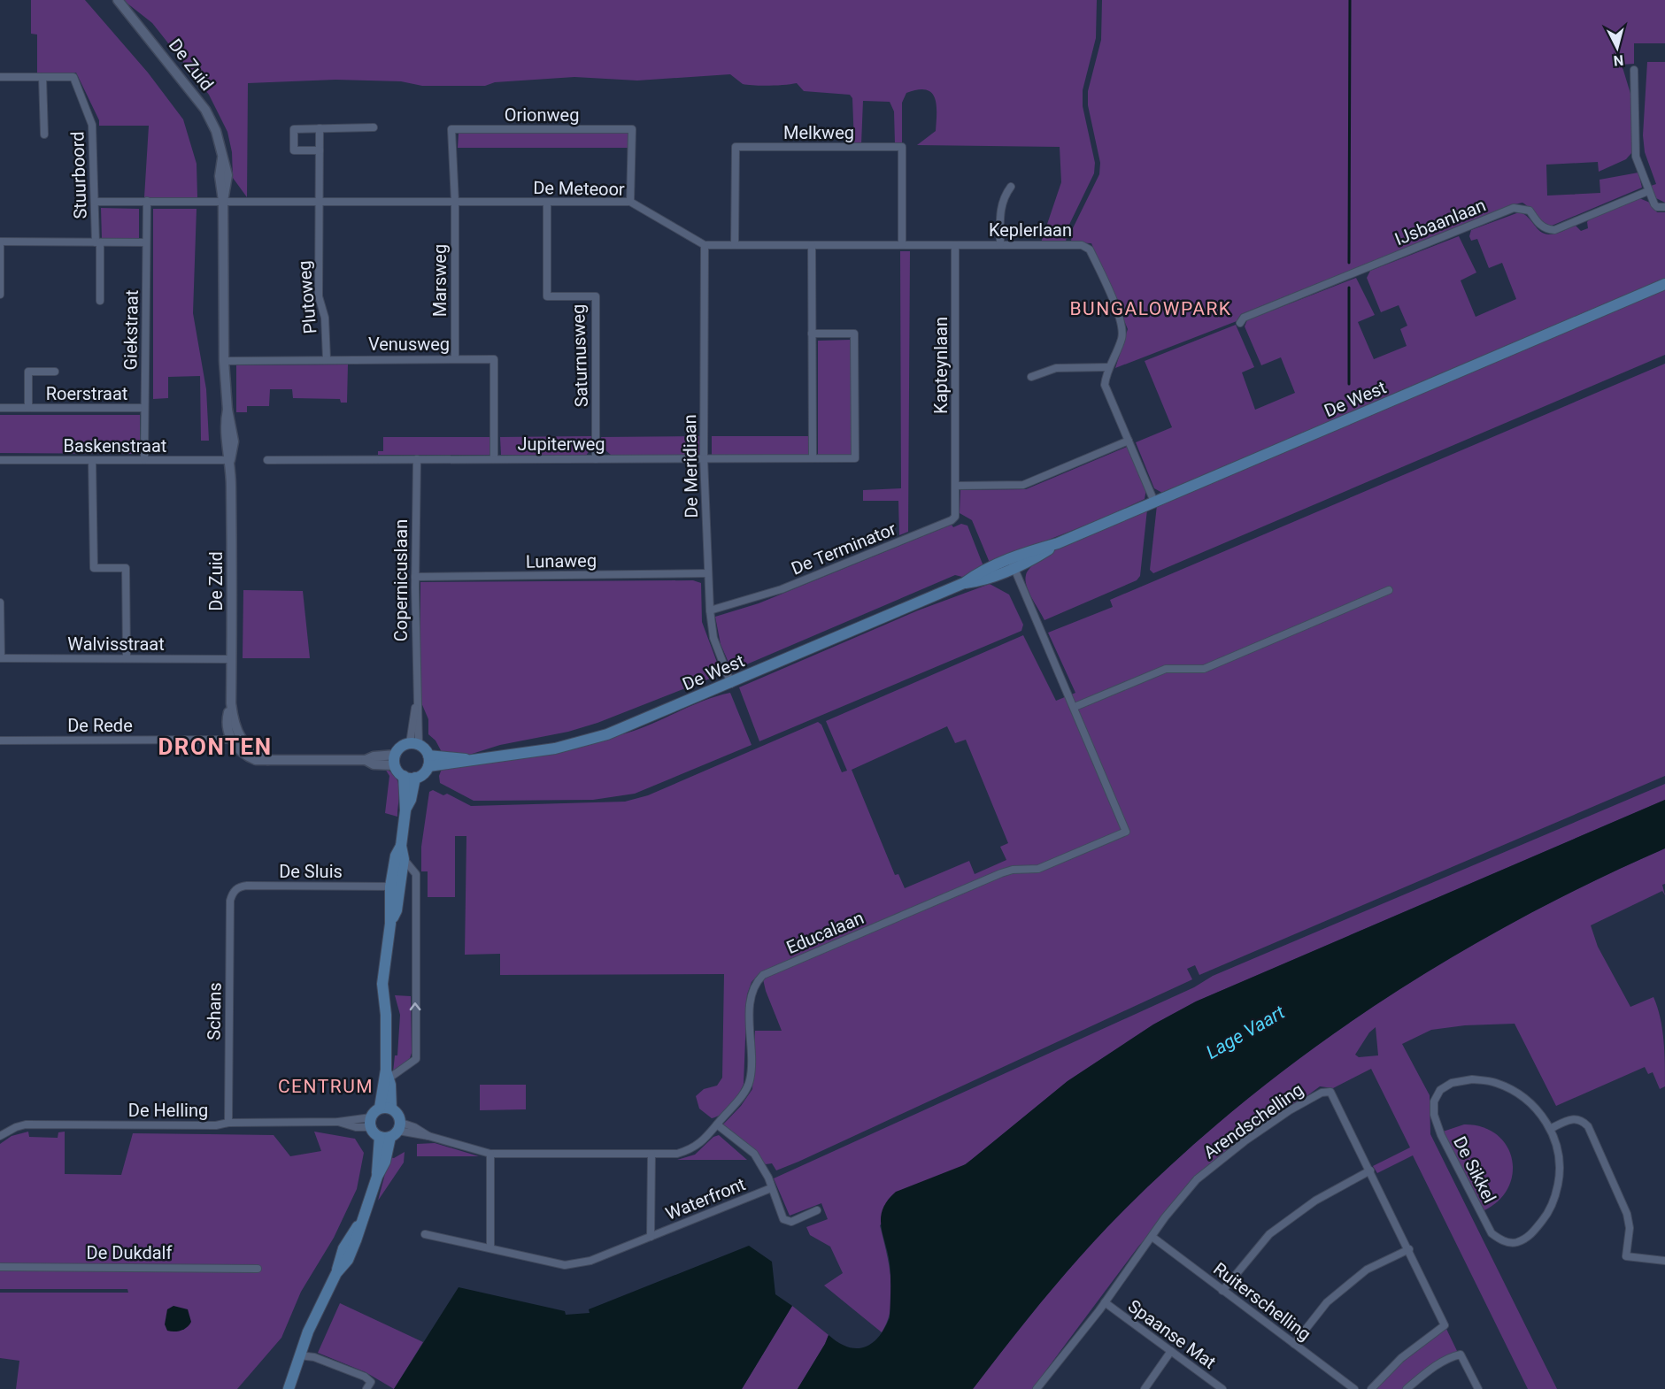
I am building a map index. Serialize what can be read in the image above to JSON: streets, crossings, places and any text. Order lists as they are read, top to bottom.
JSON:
{
  "streets": {
    "main road": ["De West"],
    "street": [
      "De Zuid",
      "Orionweg",
      "Melkweg",
      "Stuurboord",
      "De Meteoor",
      "IJsbaanlaan",
      "Keplerlaan",
      "Marsweg",
      "Plutoweg",
      "Giekstraat",
      "Venusweg",
      "Saturnusweg",
      "Kapteynlaan",
      "Roerstraat",
      "Jupiterweg",
      "Baskenstraat",
      "De Meridiaan",
      "De Terminator",
      "Lunaweg",
      "Copernicuslaan",
      "Walvisstraat",
      "De Rede",
      "De Sluis",
      "Educalaan",
      "Schans",
      "De Helling",
      "Arendschelling",
      "De Sikkel",
      "Waterfront",
      "De Dukdalf",
      "Ruiterschelling",
      "Spaanse Mat"
    ]
  },
  "crossings": [
    ["De Zuid", "De Meteoor"],
    ["De Zuid", "Venusweg"],
    ["De Zuid", "Baskenstraat"],
    ["De Zuid", "Walvisstraat"],
    ["De Zuid", "De Rede"],
    ["Orionweg", "De Meteoor"],
    ["Orionweg", "Marsweg"],
    ["De Meteoor", "Marsweg"],
    ["De Meteoor", "Plutoweg"],
    ["De Meteoor", "Giekstraat"],
    ["De Meteoor", "Saturnusweg"],
    ["De Meteoor", "De Meridiaan"],
    ["Keplerlaan", "Kapteynlaan"],
    ["Keplerlaan", "De West"],
    ["Marsweg", "Venusweg"],
    ["Plutoweg", "Venusweg"],
    ["Giekstraat", "Roerstraat"],
    ["Giekstraat", "Baskenstraat"],
    ["Venusweg", "Jupiterweg"],
    ["Saturnusweg", "Jupiterweg"],
    ["Kapteynlaan", "De Terminator"],
    ["De West", "De Meridiaan"],
    ["De West", "Copernicuslaan"],
    ["De West", "Educalaan"],
    ["Jupiterweg", "De Meridiaan"],
    ["Jupiterweg", "Copernicuslaan"],
    ["De Meridiaan", "De Terminator"],
    ["De Meridiaan", "Lunaweg"],
    ["Lunaweg", "Copernicuslaan"],
    ["De Sluis", "Schans"],
    ["Educalaan", "Waterfront"],
    ["Schans", "De Helling"],
    ["Arendschelling", "Ruiterschelling"],
    ["Arendschelling", "Spaanse Mat"]
  ],
  "districts": ["BUNGALOWPARK", "DRONTEN", "CENTRUM"],
  "water": ["Lage Vaart"],
  "north": "bottom"
}
